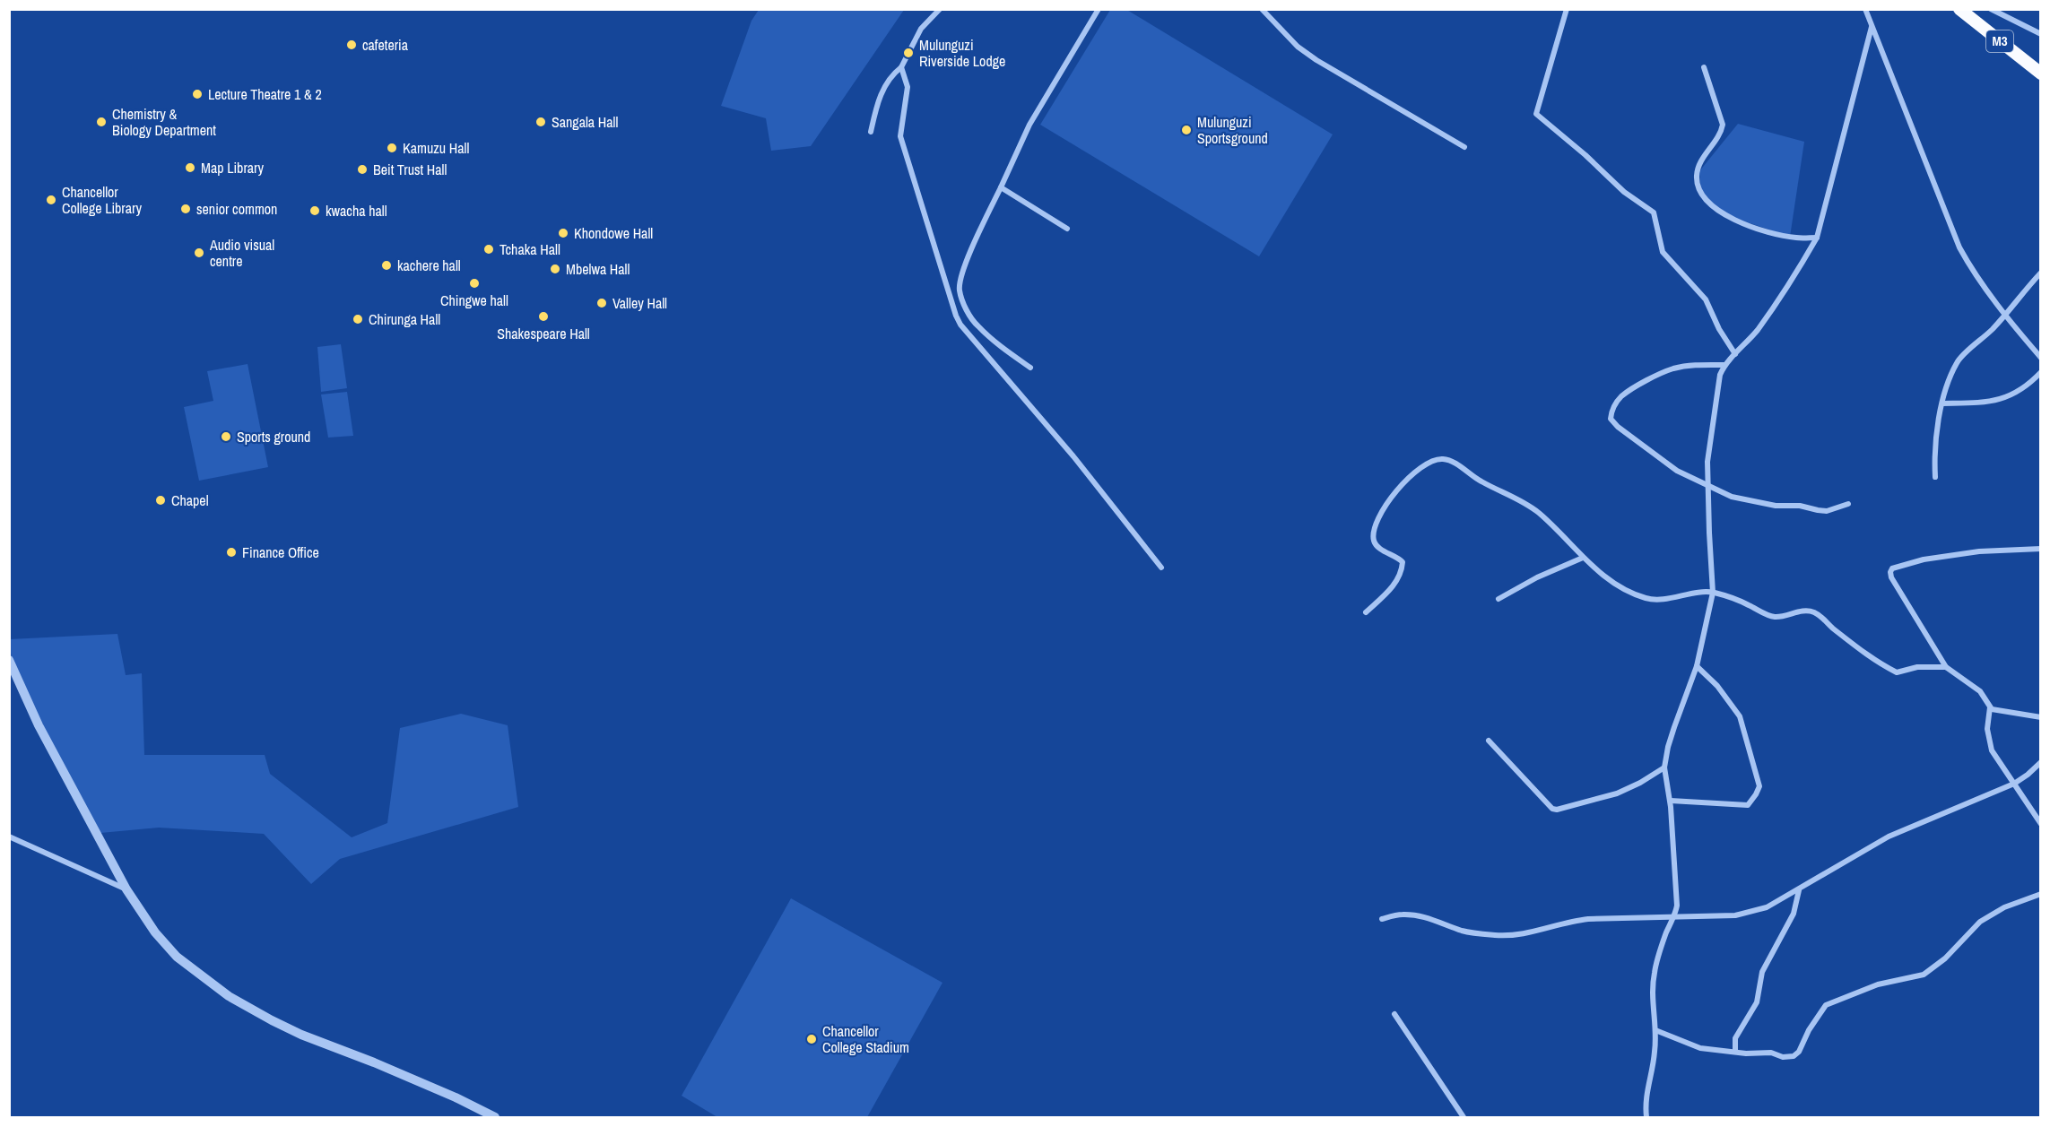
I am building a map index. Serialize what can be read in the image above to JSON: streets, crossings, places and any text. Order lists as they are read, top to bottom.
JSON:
{
  "streets": {
    "highway": ["M3"]
  },
  "places": [
    "cafeteria",
    "Mulunguzi Riverside Lodge",
    "Lecture Theatre 1 & 2",
    "Chemistry & Biology Department",
    "Sangala Hall",
    "Mulunguzi Sportsground",
    "Kamuzu Hall",
    "Map Library",
    "Beit Trust Hall",
    "Chancellor College Library",
    "senior common",
    "kwacha hall",
    "Khondowe Hall",
    "Tchaka Hall",
    "Audio visual centre",
    "kachere hall",
    "Mbelwa Hall",
    "Chingwe hall",
    "Valley Hall",
    "Shakespeare Hall",
    "Chirunga Hall",
    "Sports ground",
    "Chapel",
    "Finance Office",
    "Chancellor College Stadium"
  ]
}
